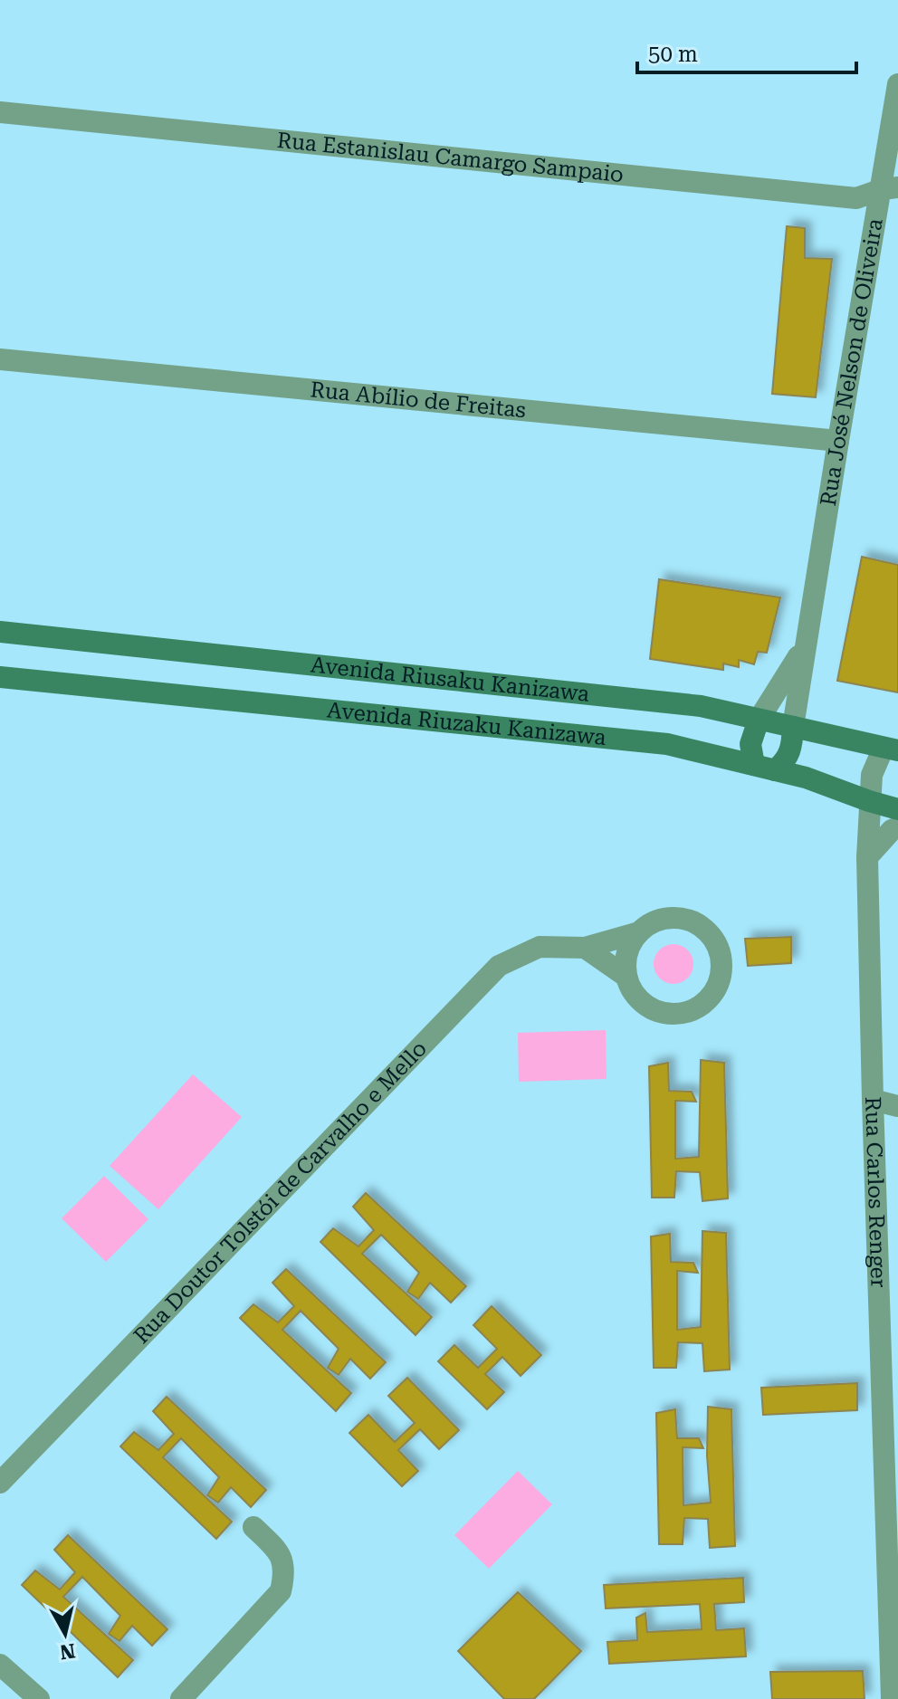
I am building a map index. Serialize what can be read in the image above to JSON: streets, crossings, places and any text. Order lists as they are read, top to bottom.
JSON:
{
  "streets": {
    "street": [
      "Rua Estanislau Camargo Sampaio",
      "Rua José Nelson de Oliveira",
      "Rua Abílio de Freitas",
      "Avenida Riusaku Kanizawa",
      "Avenida Riuzaku Kanizawa",
      "Rua Doutor Tolstói de Carvalho e Mello",
      "Rua Carlos Renger"
    ]
  },
  "crossings": [
    ["Rua Estanislau Camargo Sampaio", "Rua José Nelson de Oliveira"],
    ["Rua José Nelson de Oliveira", "Rua Abílio de Freitas"],
    ["Rua José Nelson de Oliveira", "Avenida Riusaku Kanizawa"],
    ["Rua José Nelson de Oliveira", "Avenida Riuzaku Kanizawa"],
    ["Avenida Riusaku Kanizawa", "Avenida Riuzaku Kanizawa"],
    ["Avenida Riuzaku Kanizawa", "Rua Carlos Renger"]
  ],
  "scale_bar": "50 m",
  "north": "bottom"
}
